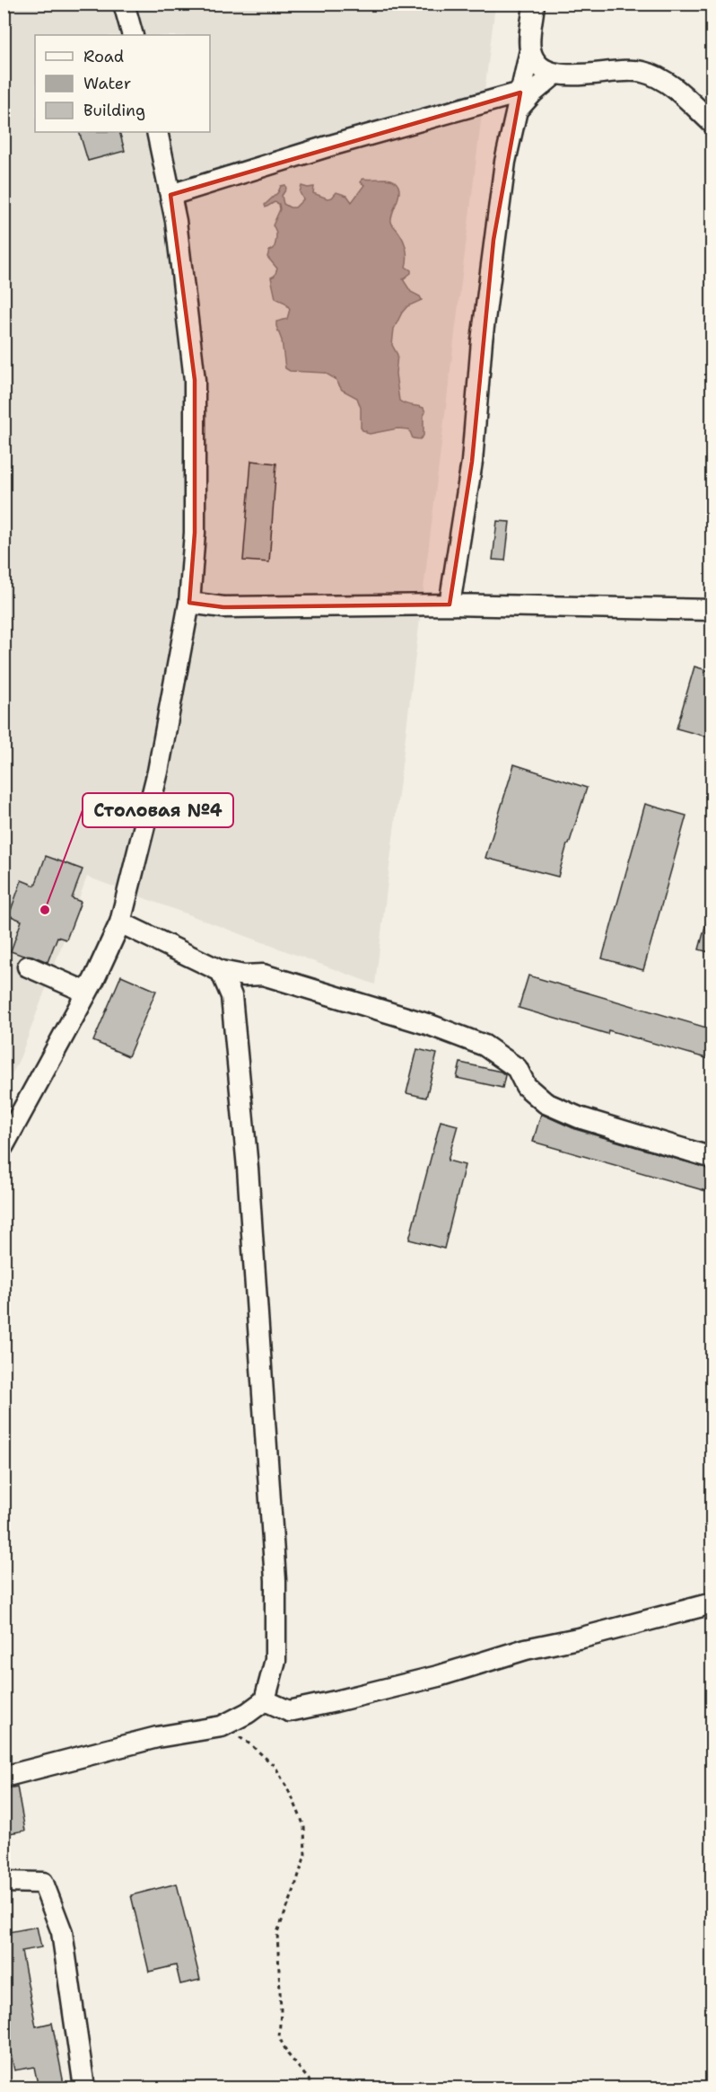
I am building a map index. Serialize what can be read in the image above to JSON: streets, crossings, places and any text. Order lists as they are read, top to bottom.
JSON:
{
  "places": ["Столовая №4"],
  "legend": ["Road", "Water", "Building"]
}
